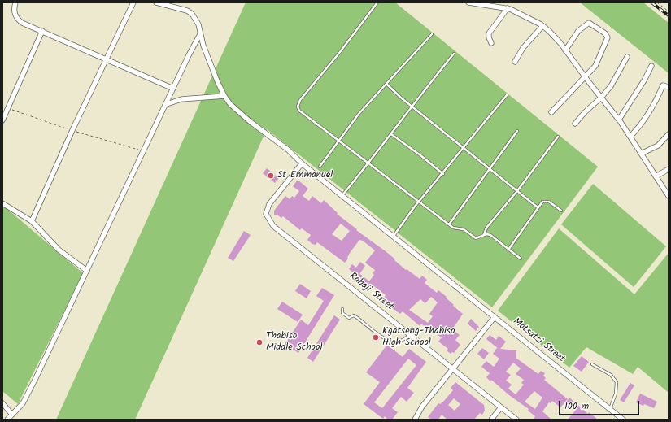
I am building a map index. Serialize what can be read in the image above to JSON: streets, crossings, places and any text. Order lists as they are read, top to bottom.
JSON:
{
  "streets": {
    "street": ["Rabaji Street", "Motsatsi Street"]
  },
  "crossings": [
    ["Rabaji Street", "Motsatsi Street"]
  ],
  "places": ["St Emmanuel", "Kgatseng-Thabiso High School", "Thabiso Middle School"],
  "scale_bar": "100 m"
}
